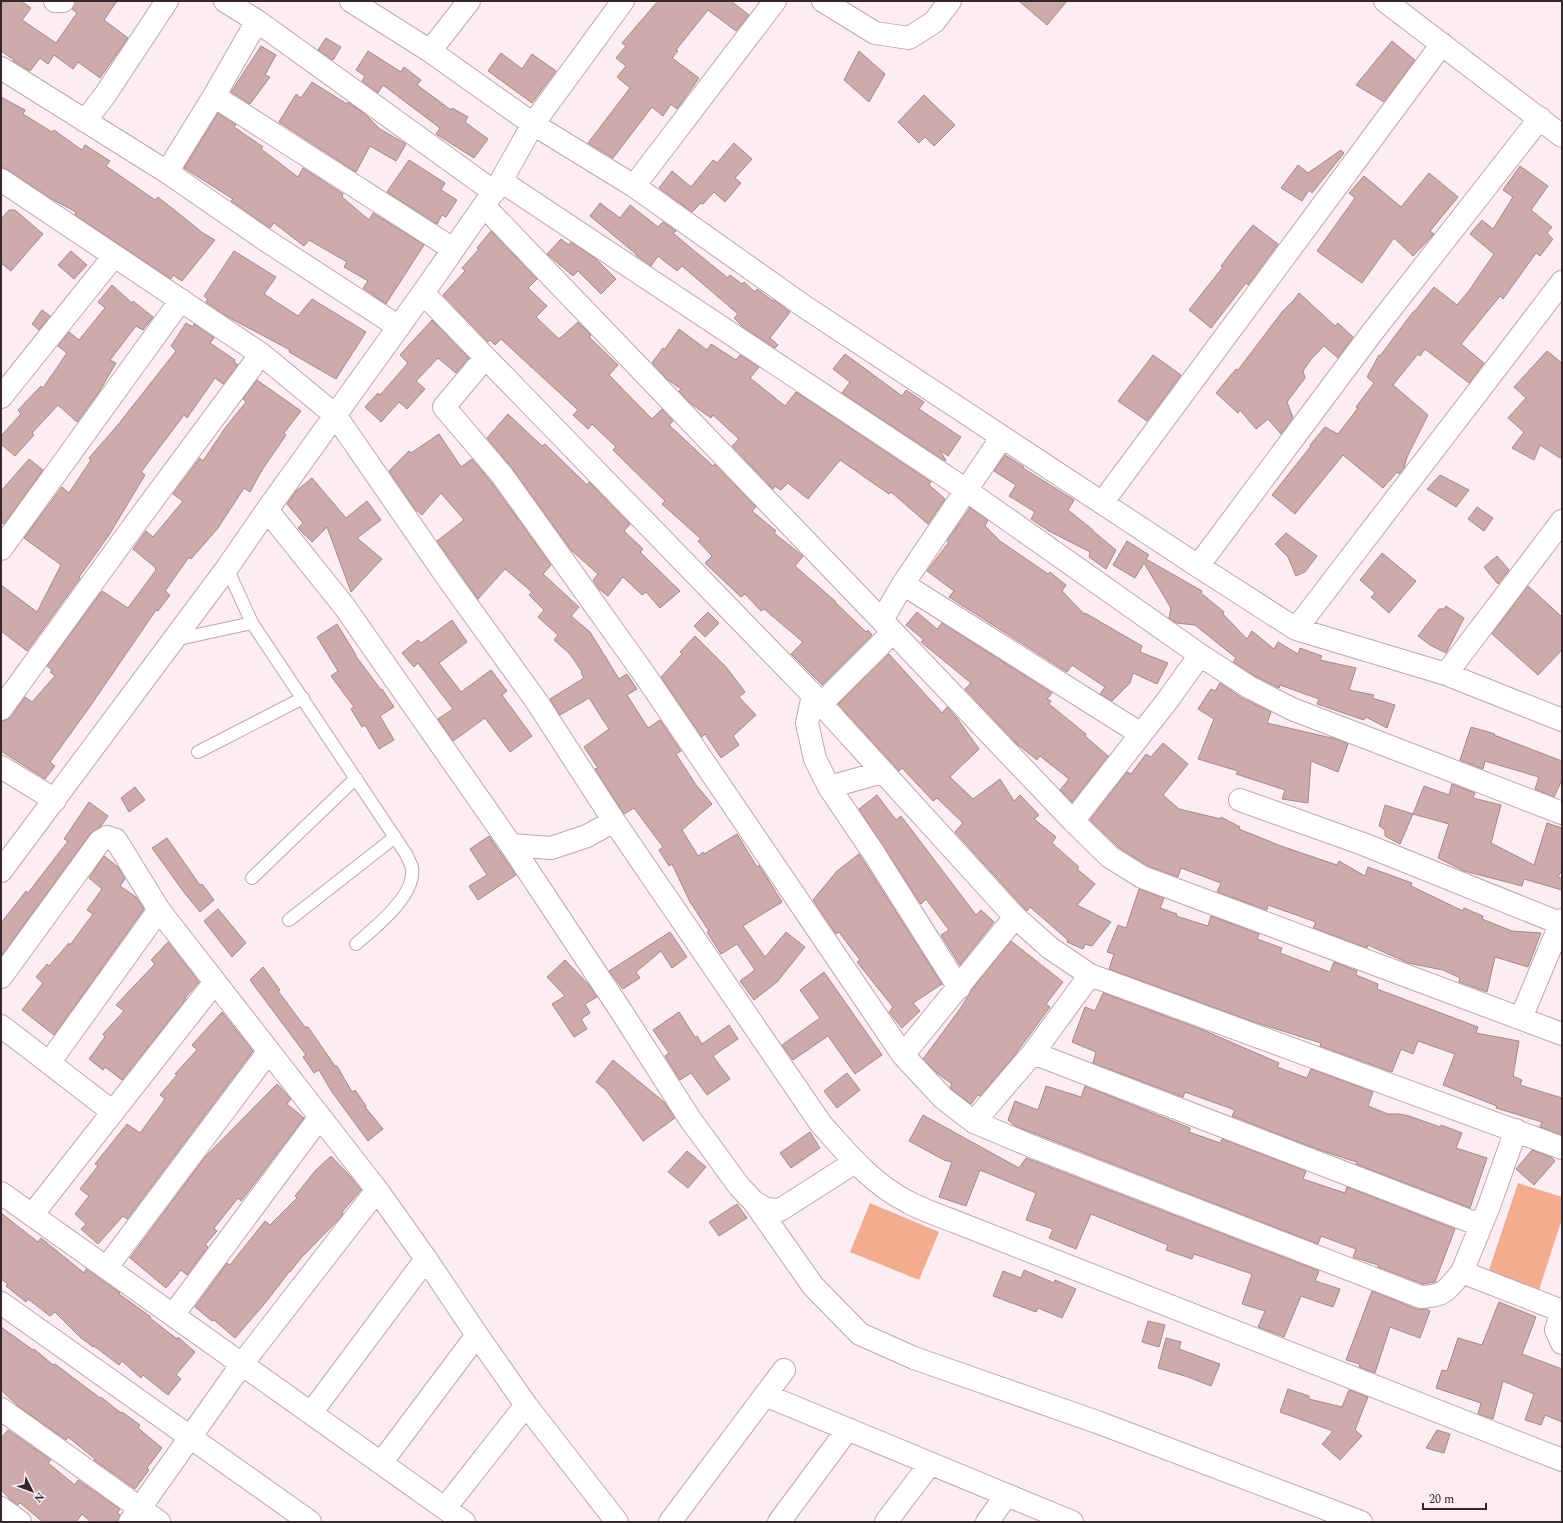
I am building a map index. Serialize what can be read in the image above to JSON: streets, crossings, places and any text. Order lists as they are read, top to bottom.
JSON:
{
  "scale_bar": "20 m",
  "north": "bottom right"
}
